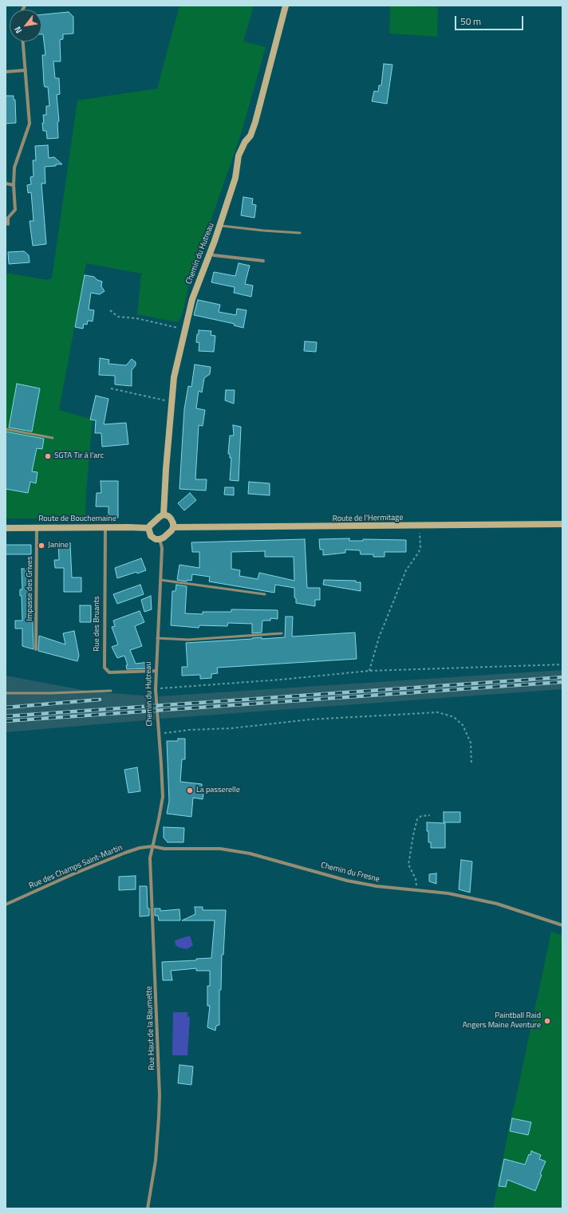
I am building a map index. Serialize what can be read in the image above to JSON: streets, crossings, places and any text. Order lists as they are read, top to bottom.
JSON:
{
  "streets": {
    "street": [
      "Chemin du Hutreau",
      "Route de l'Hermitage",
      "Route de Bouchemaine",
      "Impasse des Grives",
      "Rue des Bruants",
      "Rue des Champs Saint-Martin",
      "Chemin du Fresne",
      "Rue Haut de la Baumette"
    ]
  },
  "crossings": [
    ["Chemin du Hutreau", "Route de l'Hermitage"],
    ["Chemin du Hutreau", "Route de Bouchemaine"],
    ["Chemin du Hutreau", "Rue des Bruants"],
    ["Chemin du Hutreau", "Rue des Champs Saint-Martin"],
    ["Chemin du Hutreau", "Chemin du Fresne"],
    ["Chemin du Hutreau", "Rue Haut de la Baumette"],
    ["Route de l'Hermitage", "Route de Bouchemaine"],
    ["Route de Bouchemaine", "Impasse des Grives"],
    ["Route de Bouchemaine", "Rue des Bruants"],
    ["Rue des Champs Saint-Martin", "Chemin du Fresne"],
    ["Rue des Champs Saint-Martin", "Rue Haut de la Baumette"],
    ["Chemin du Fresne", "Rue Haut de la Baumette"]
  ],
  "places": [
    "SGTA Tir à l’arc",
    "Janine",
    "La passerelle",
    "Paintball Raid Angers Maine Aventure"
  ],
  "scale_bar": "50 m",
  "north": "bottom left"
}
